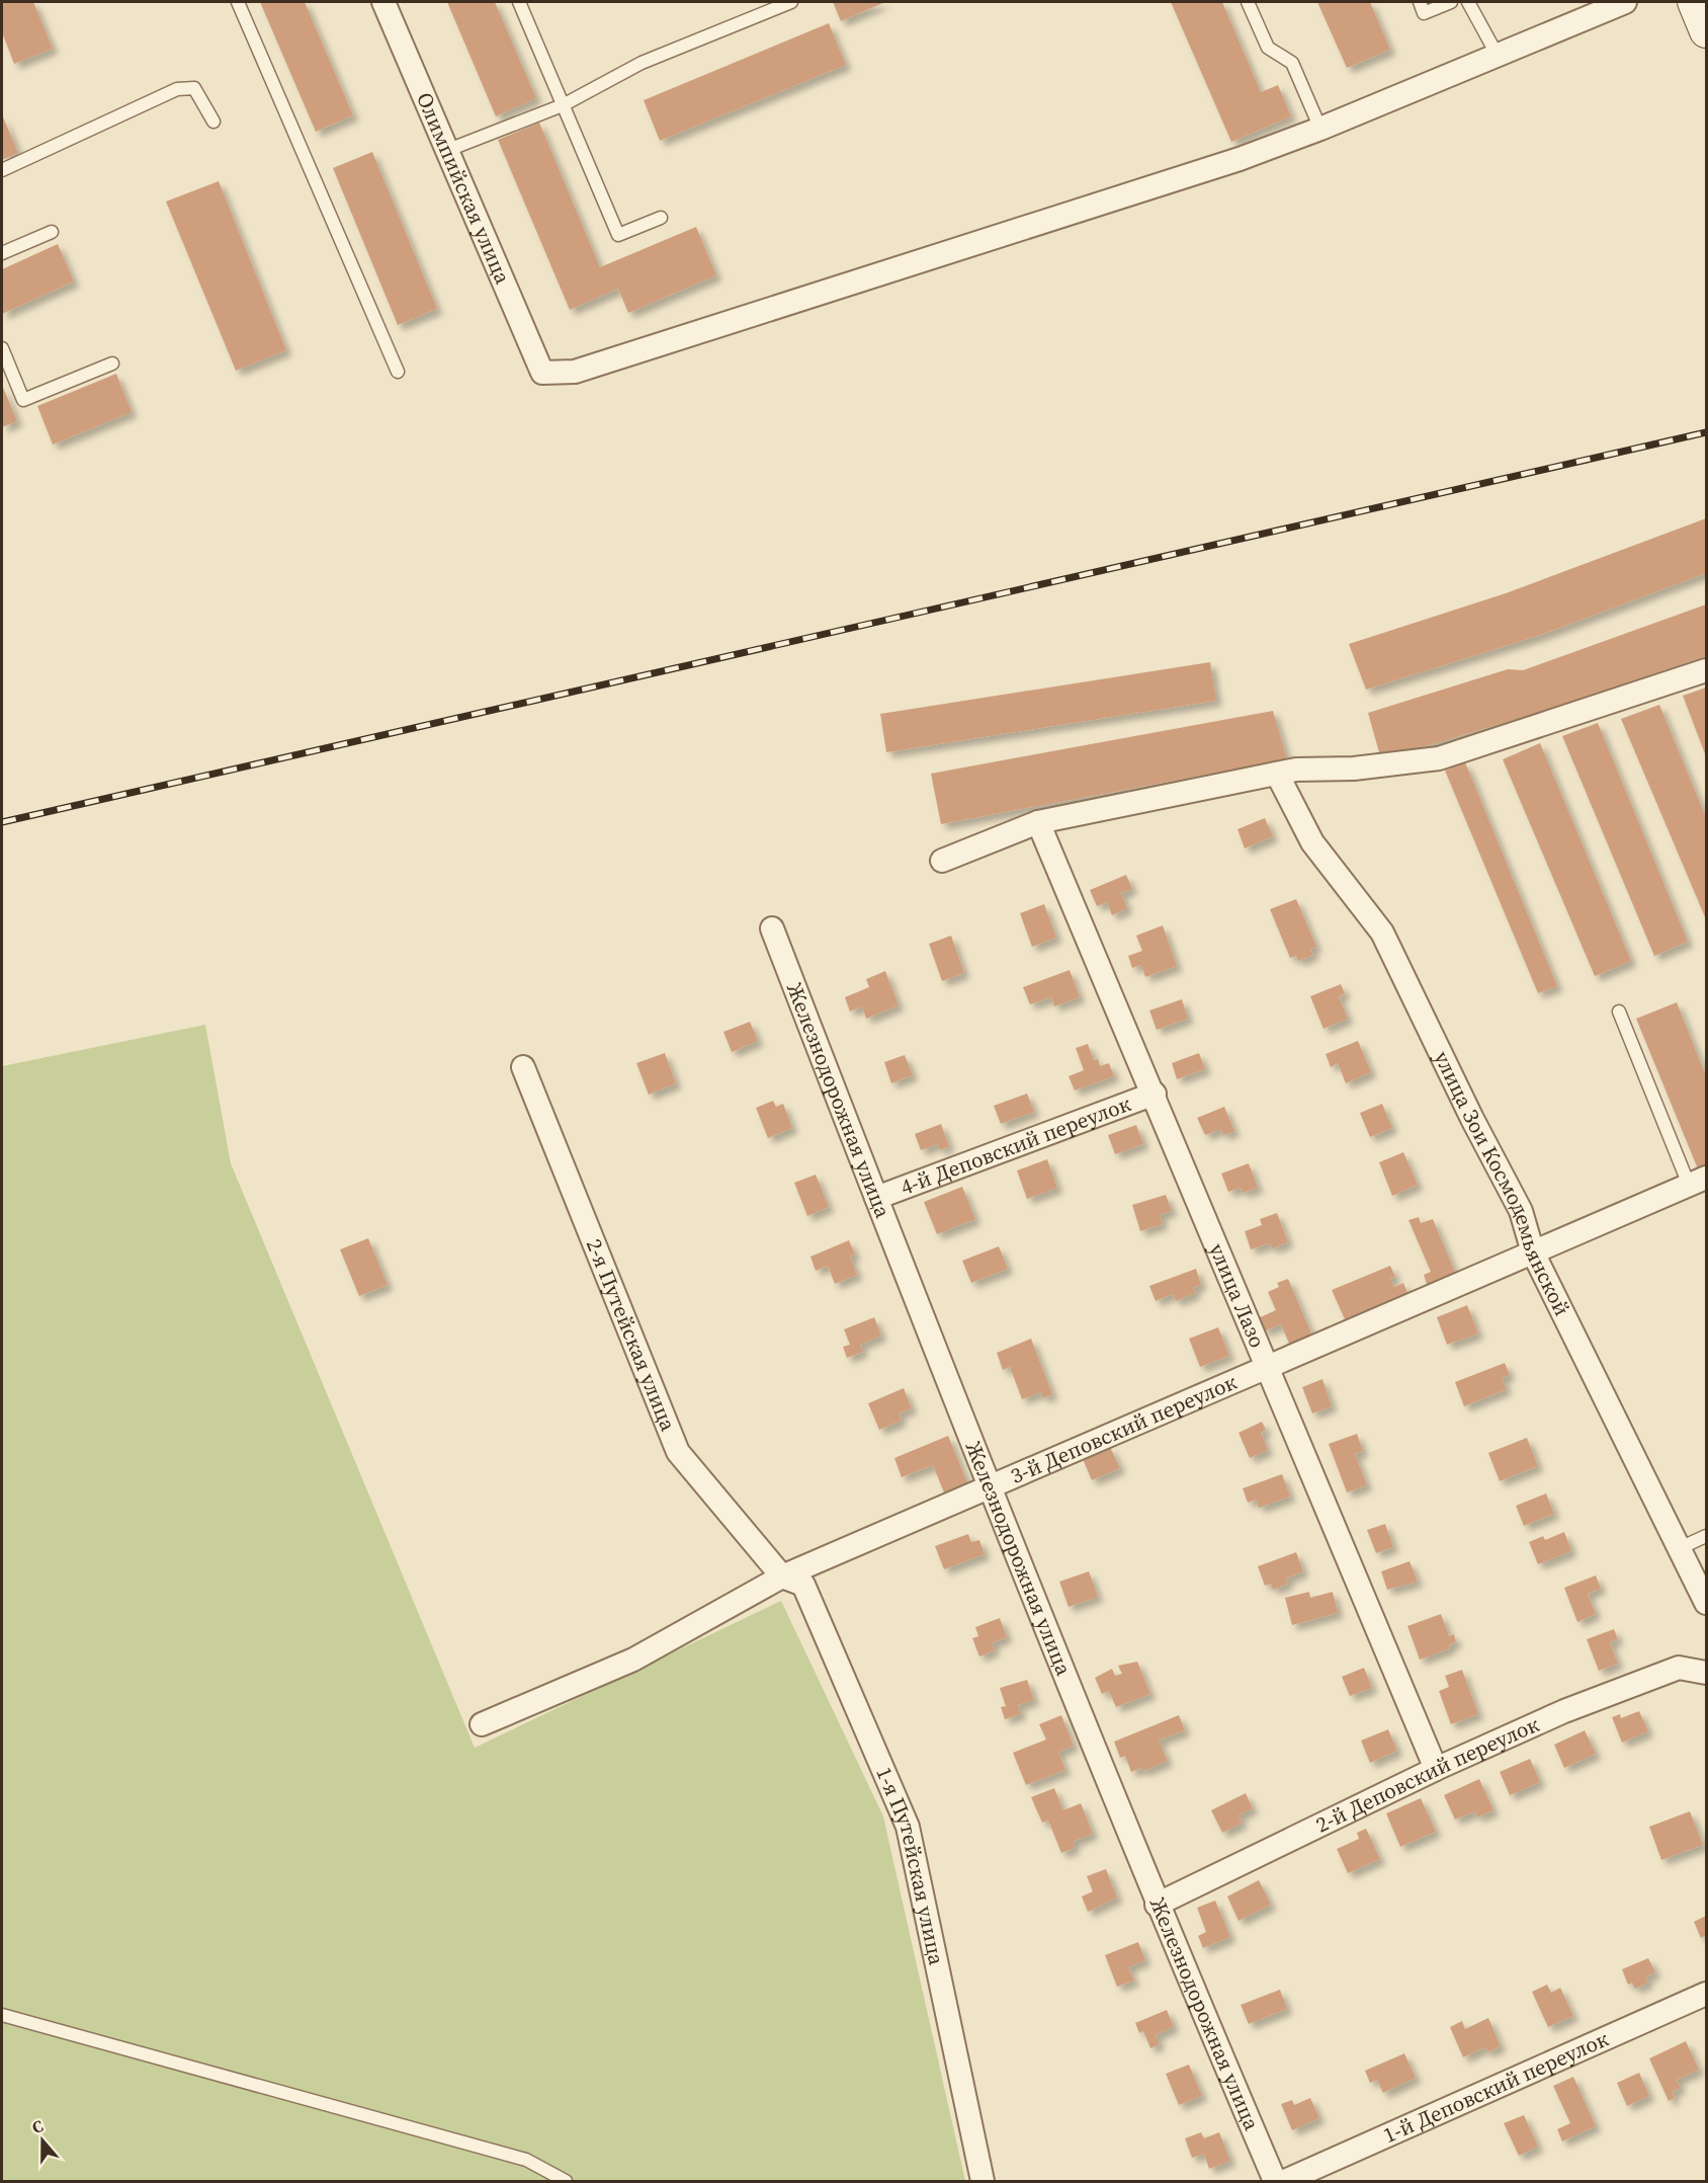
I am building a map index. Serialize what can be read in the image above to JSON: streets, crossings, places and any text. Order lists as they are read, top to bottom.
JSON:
{
  "streets": {
    "street": [
      "Олимпийская улица",
      "Железнодорожная улица",
      "4-й Деповский переулок",
      "улица Зои Космодемьянской",
      "улица Лазо",
      "2-я Путейская улица",
      "3-й Деповский переулок",
      "2-й Деповский переулок",
      "1-я Путейская улица",
      "1-й Деповский переулок"
    ]
  },
  "crossings": [
    ["Железнодорожная улица", "4-й Деповский переулок"],
    ["Железнодорожная улица", "3-й Деповский переулок"],
    ["Железнодорожная улица", "2-й Деповский переулок"],
    ["4-й Деповский переулок", "улица Лазо"],
    ["улица Зои Космодемьянской", "3-й Деповский переулок"],
    ["улица Лазо", "3-й Деповский переулок"],
    ["улица Лазо", "2-й Деповский переулок"],
    ["2-я Путейская улица", "3-й Деповский переулок"],
    ["2-я Путейская улица", "1-я Путейская улица"],
    ["3-й Деповский переулок", "1-я Путейская улица"]
  ],
  "north": "top"
}
